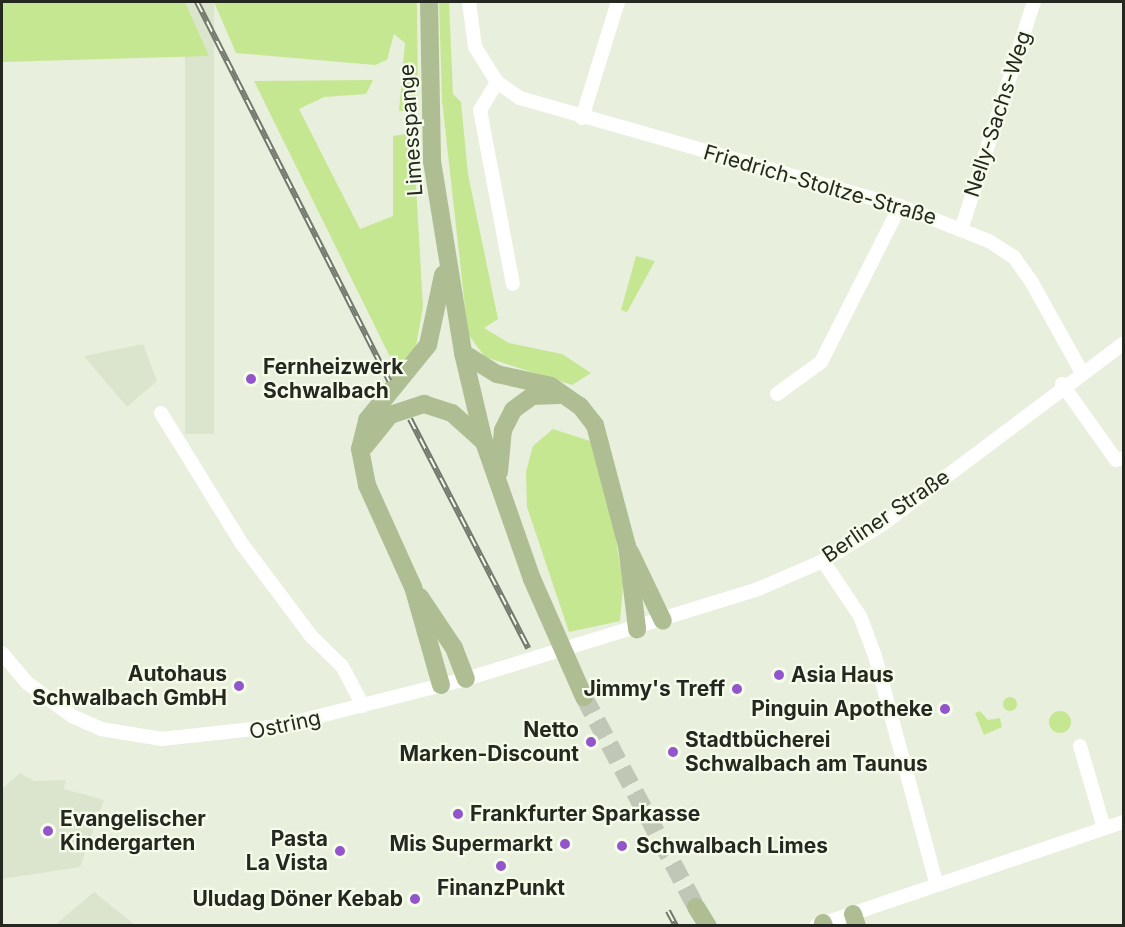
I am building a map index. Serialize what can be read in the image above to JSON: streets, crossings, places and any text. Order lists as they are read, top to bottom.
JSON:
{
  "streets": {
    "main road": ["Limesspange"],
    "street": [
      "Nelly-Sachs-Weg",
      "Friedrich-Stoltze-Straße",
      "Berliner Straße",
      "Ostring"
    ]
  },
  "crossings": [
    ["Nelly-Sachs-Weg", "Friedrich-Stoltze-Straße"],
    ["Friedrich-Stoltze-Straße", "Berliner Straße"],
    ["Berliner Straße", "Ostring"]
  ],
  "places": [
    "Fernheizwerk Schwalbach",
    "Asia Haus",
    "Autohaus Schwalbach GmbH",
    "Jimmy's Treff",
    "Pinguin Apotheke",
    "Netto Marken-Discount",
    "Stadtbücherei Schwalbach am Taunus",
    "Frankfurter Sparkasse",
    "Evangelischer Kindergarten",
    "Mis Supermarkt",
    "Schwalbach Limes",
    "Pasta La Vista",
    "FinanzPunkt",
    "Uludag Döner Kebab"
  ]
}
